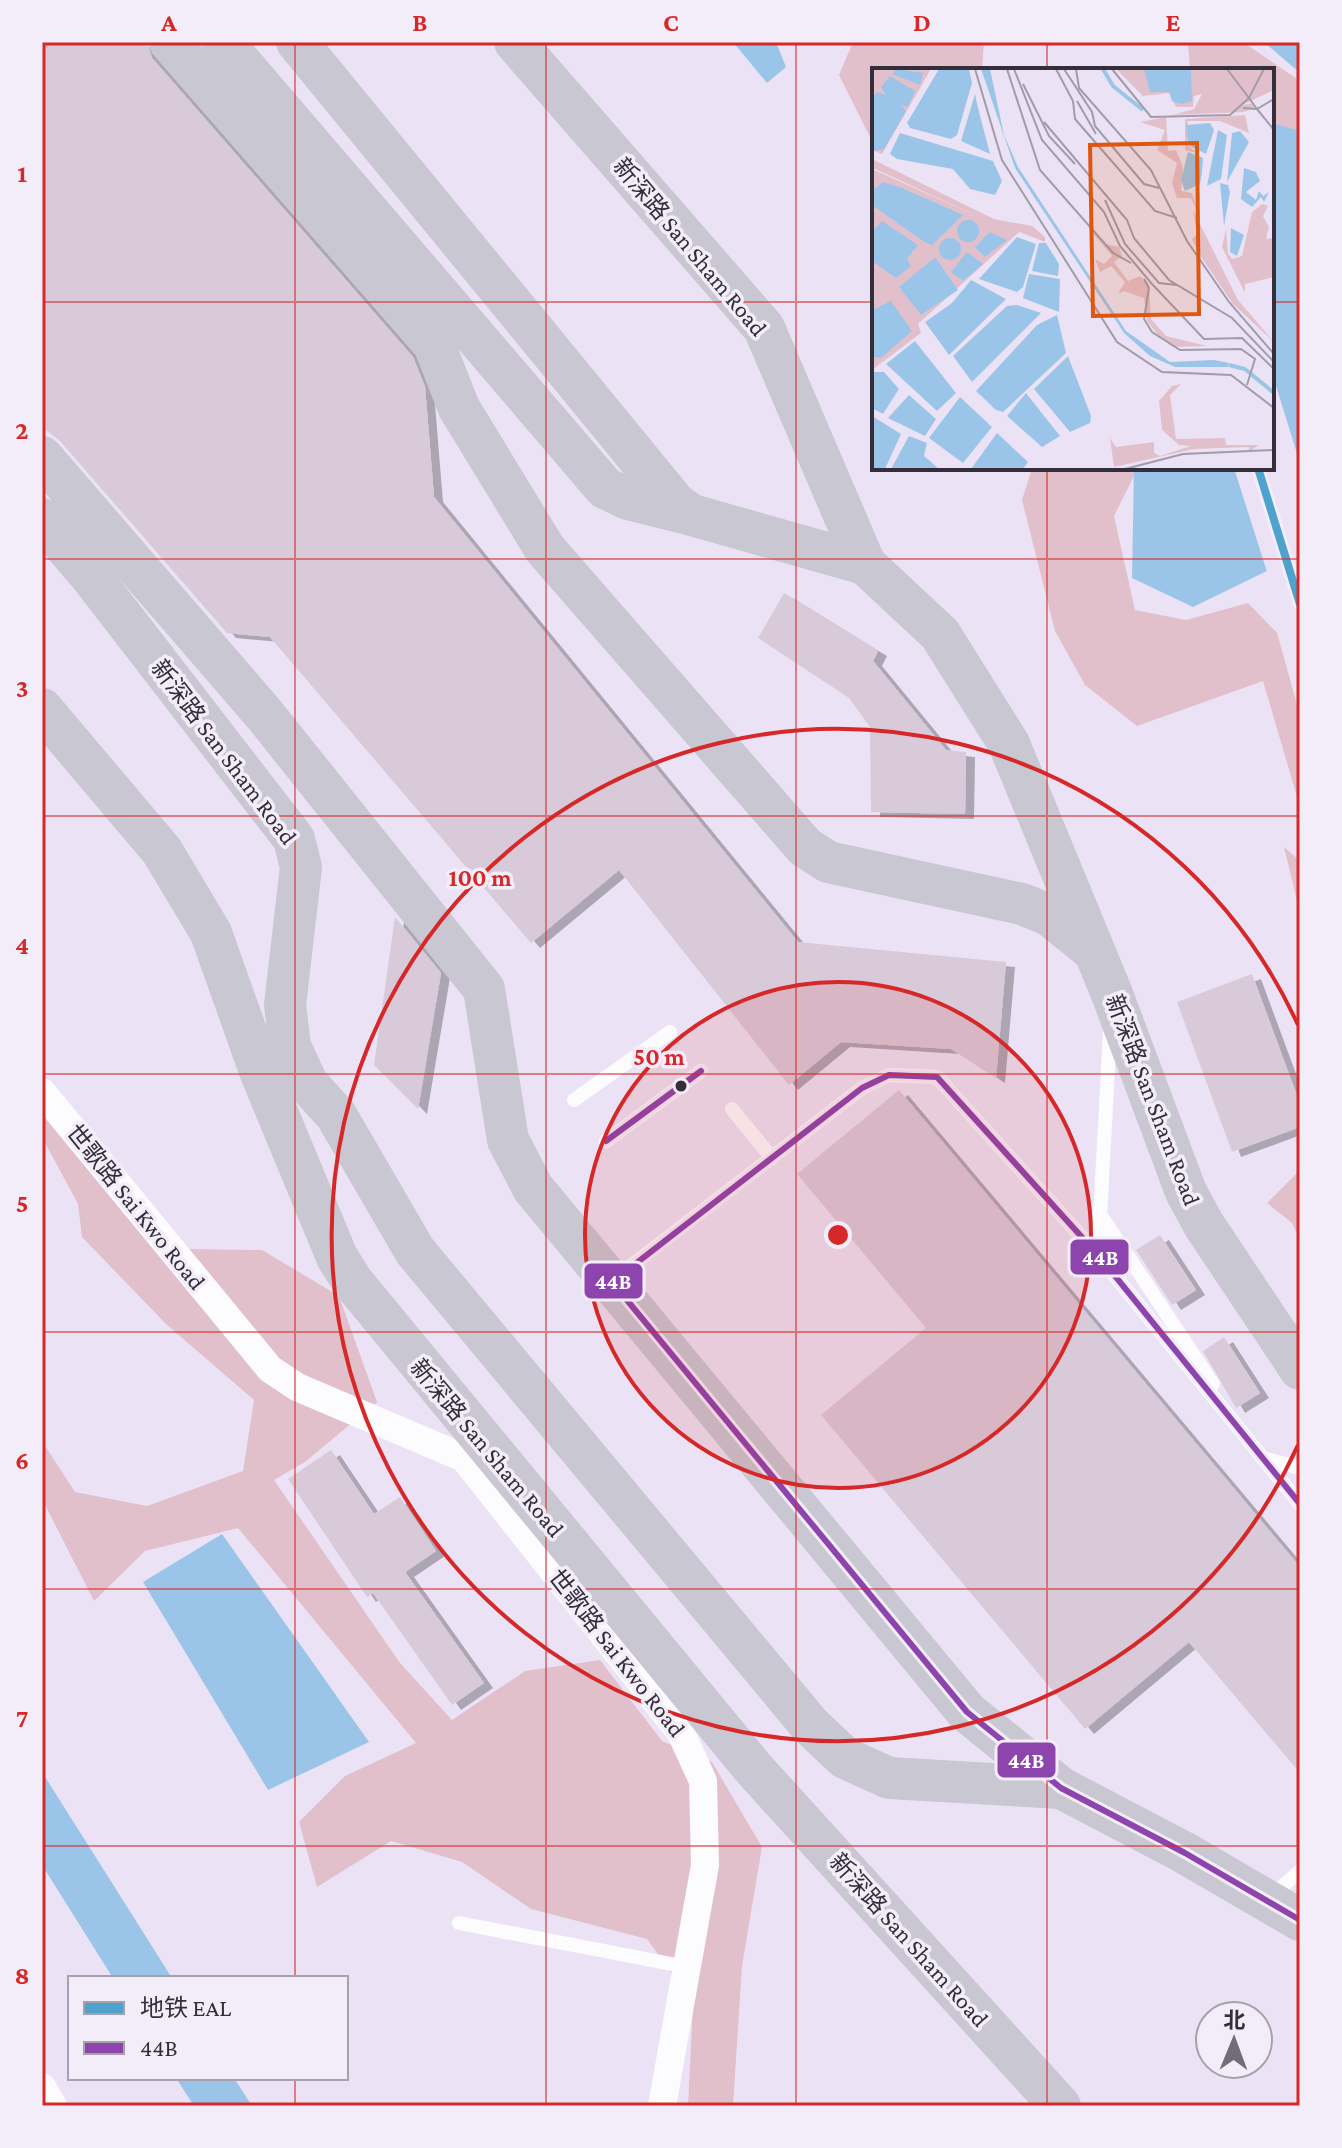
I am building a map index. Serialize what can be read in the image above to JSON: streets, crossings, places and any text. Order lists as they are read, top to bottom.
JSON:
{
  "streets": {
    "main road": ["新深路 San Sham Road"],
    "street": ["世歌路 Sai Kwo Road"]
  },
  "lines": ["metro line EAL", "transit line 44B"],
  "legend": ["地铁 EAL", "44B"],
  "north": "top",
  "grid": {
    "columns": [
      "A",
      "B",
      "C",
      "D",
      "E"
    ],
    "rows": [
      "1",
      "2",
      "3",
      "4",
      "5",
      "6",
      "7",
      "8"
    ]
  },
  "rings": ["100 m", "50 m"]
}
